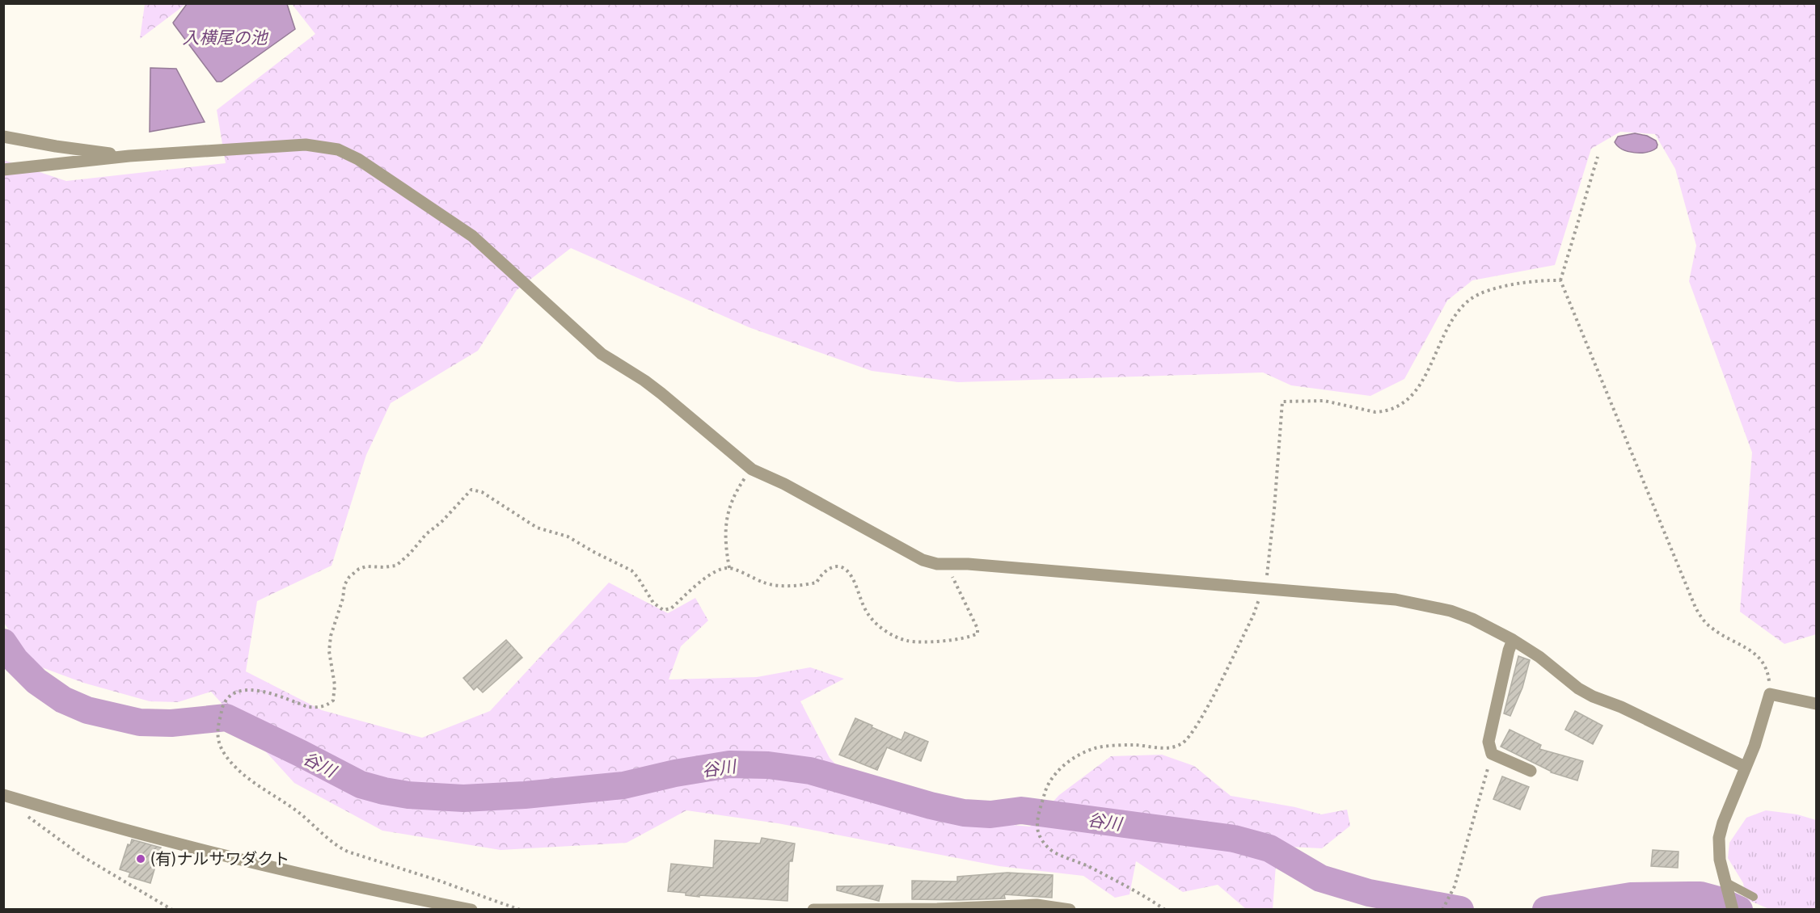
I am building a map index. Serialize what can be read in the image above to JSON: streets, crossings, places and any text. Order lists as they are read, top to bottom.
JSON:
{
  "water": ["入横尾の池", "谷川"],
  "places": ["(有)ナルサワダクト"]
}
